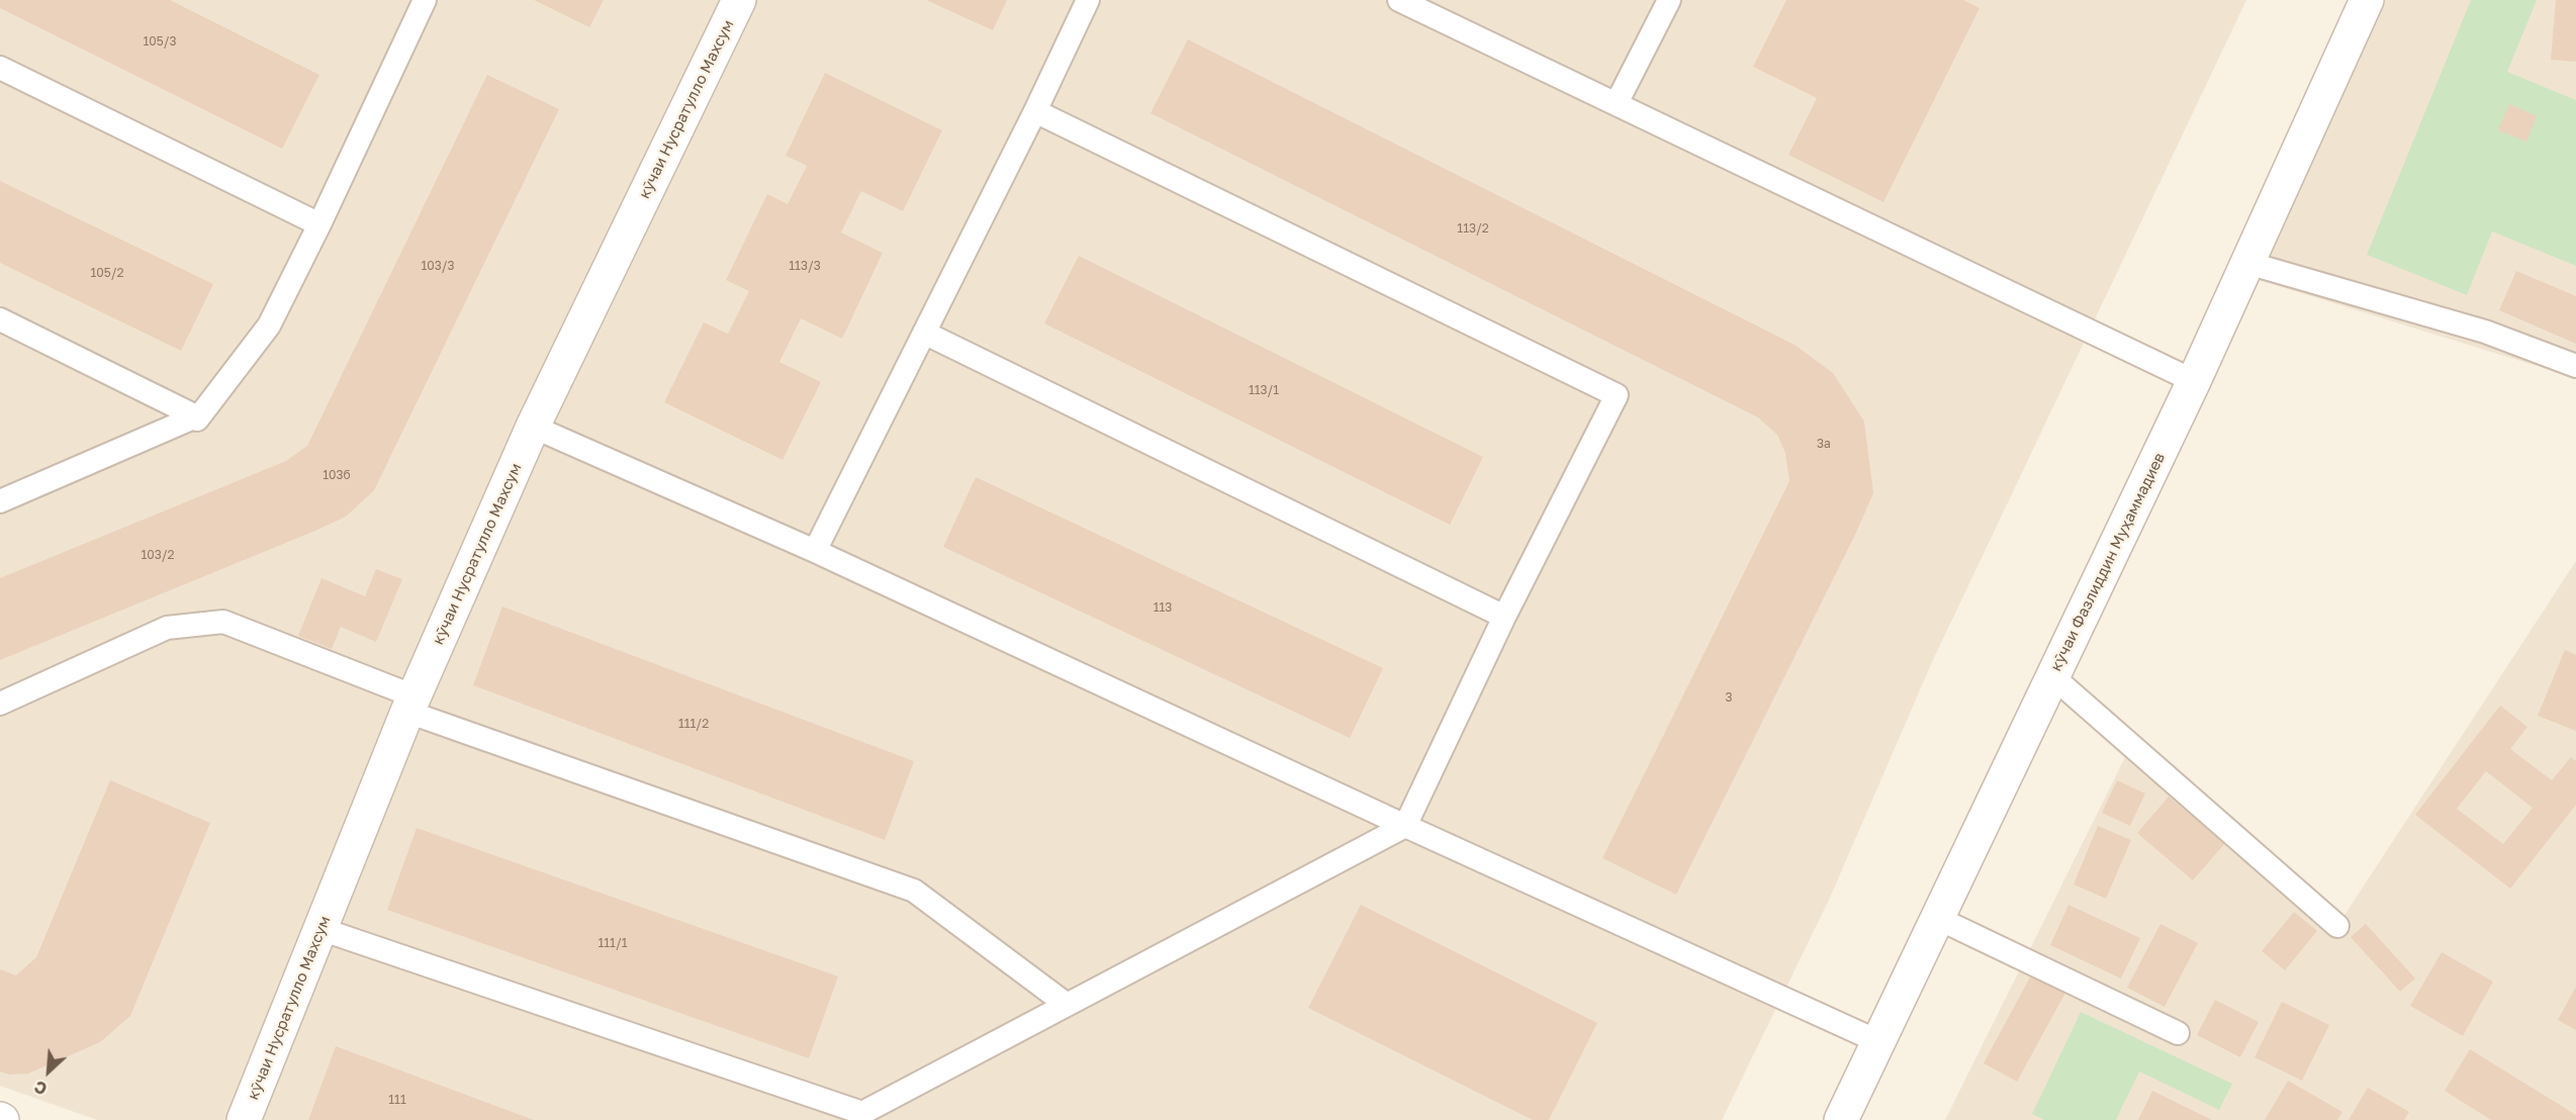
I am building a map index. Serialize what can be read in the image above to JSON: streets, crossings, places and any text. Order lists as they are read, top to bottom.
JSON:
{
  "streets": {
    "street": ["кӯчаи Нусратулло Махсум", "кӯчаи Фазлиддин Муҳаммадиев"]
  },
  "house_numbers": [
    "105/3",
    "113/2",
    "103/3",
    "113/3",
    "105/2",
    "113/1",
    "3а",
    "103б",
    "103/2",
    "113",
    "3",
    "111/2",
    "111/1",
    "111"
  ],
  "north": "bottom left"
}
